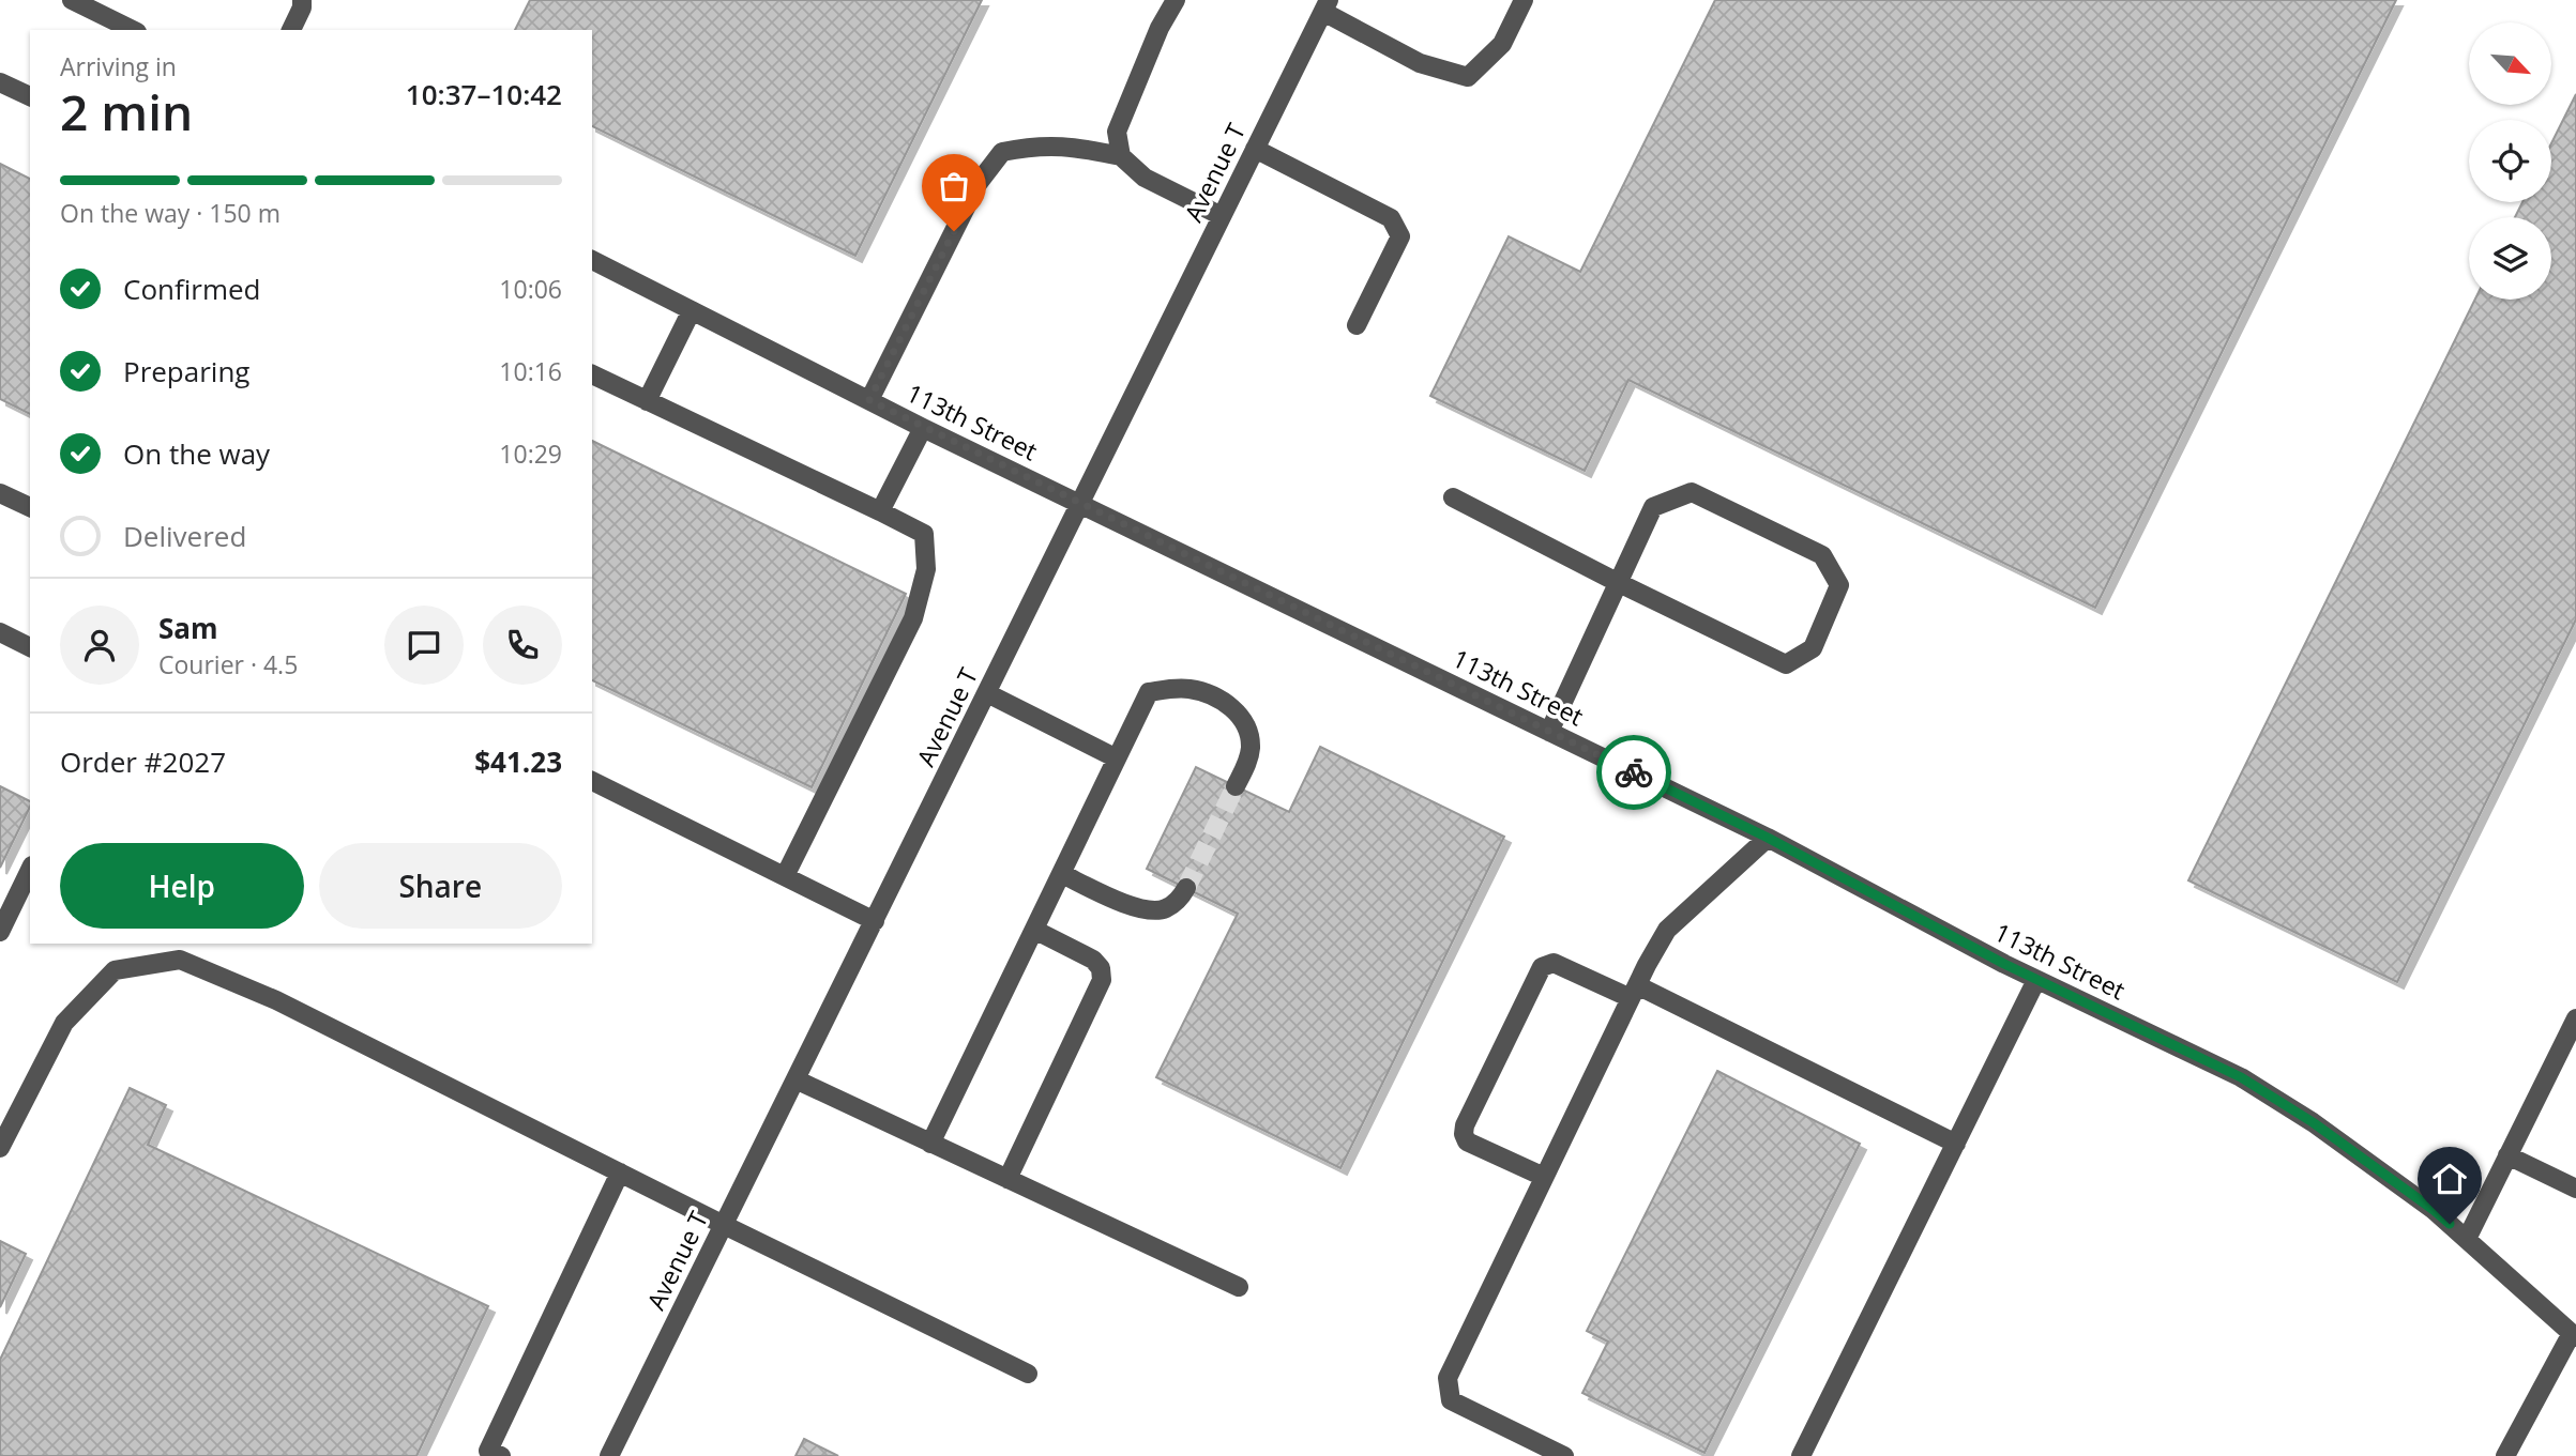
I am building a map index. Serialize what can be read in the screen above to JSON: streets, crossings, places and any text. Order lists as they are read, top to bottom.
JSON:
{
  "streets": {
    "street": ["Avenue T", "113th Street"]
  },
  "crossings": [
    ["Avenue T", "113th Street"]
  ],
  "north": "bottom right",
  "page": {
    "heading": ["2 min", "Arriving in", "10:37–10:42"],
    "panel": [
      "Sam",
      "Courier · 4.5",
      "Order #2027",
      "$41.23"
    ],
    "bar": "On the way · 150 m",
    "list": [
      ["Confirmed", "10:06"],
      ["Preparing", "10:16"],
      ["On the way", "10:29"],
      "Delivered"
    ],
    "buttons": ["Help", "Share"]
  }
}
